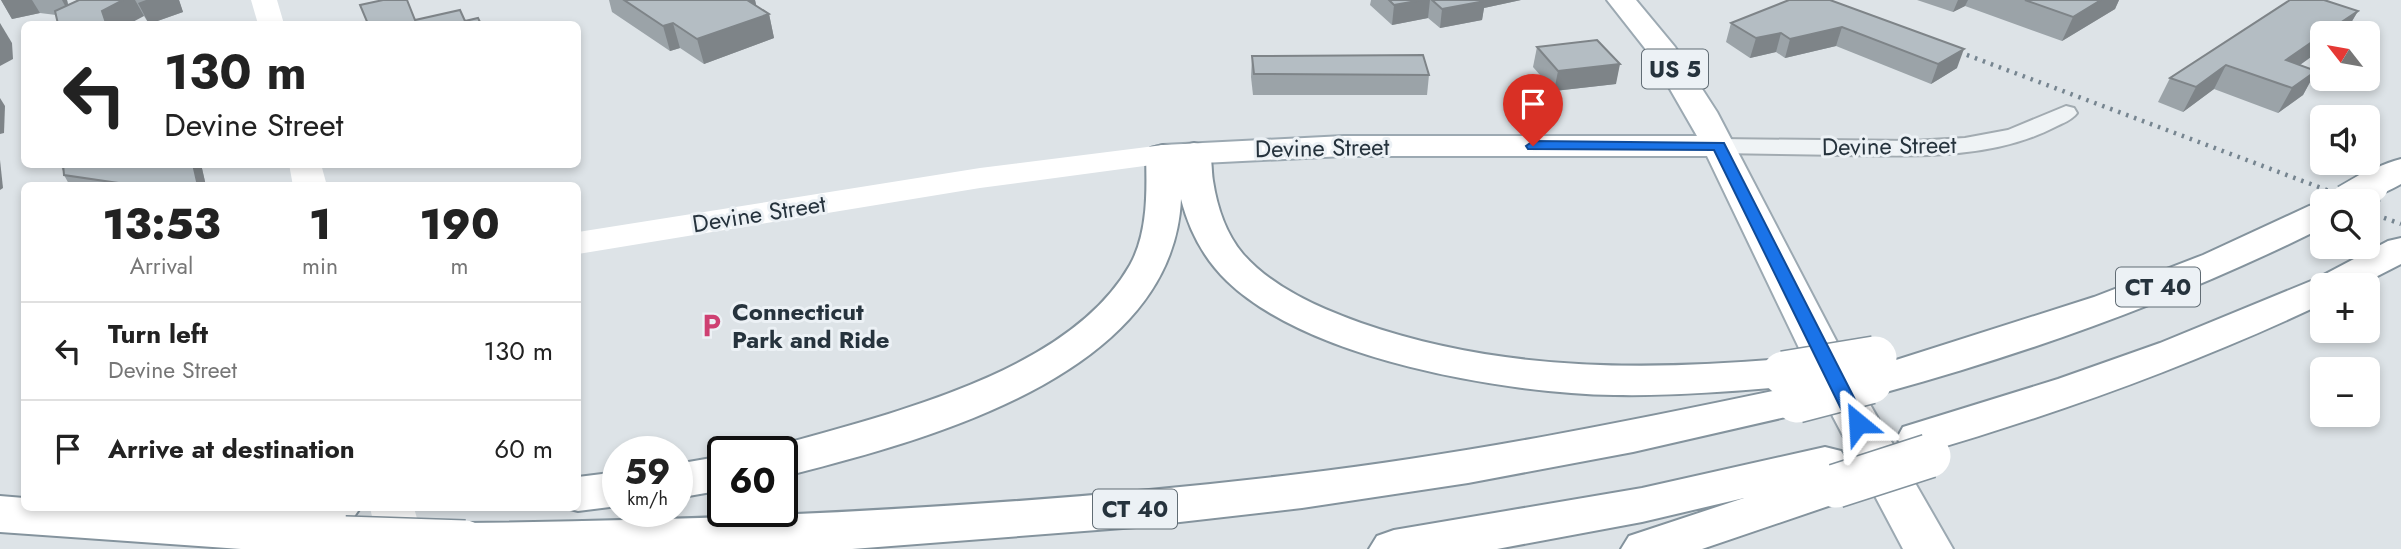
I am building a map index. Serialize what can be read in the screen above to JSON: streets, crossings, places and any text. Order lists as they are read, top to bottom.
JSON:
{
  "streets": {
    "main road": ["US 5", "Devine Street", "CT 40"]
  },
  "crossings": [
    ["US 5", "Devine Street"]
  ],
  "places": {
    "parking": ["Connecticut Park and Ride"]
  },
  "north": "top left",
  "page": {
    "map_buttons": ["+", "−"],
    "turn": ["130 m", "Devine Street"],
    "eta": [
      "13:53",
      "Arrival",
      "1",
      "min",
      "190",
      "m"
    ],
    "list": [
      {
        "name": "Turn left",
        "note": "Devine Street",
        "value": "130 m"
      },
      {
        "name": "Arrive at destination",
        "value": "60 m"
      }
    ],
    "speed": "59 km/h",
    "limit": "60"
  }
}
